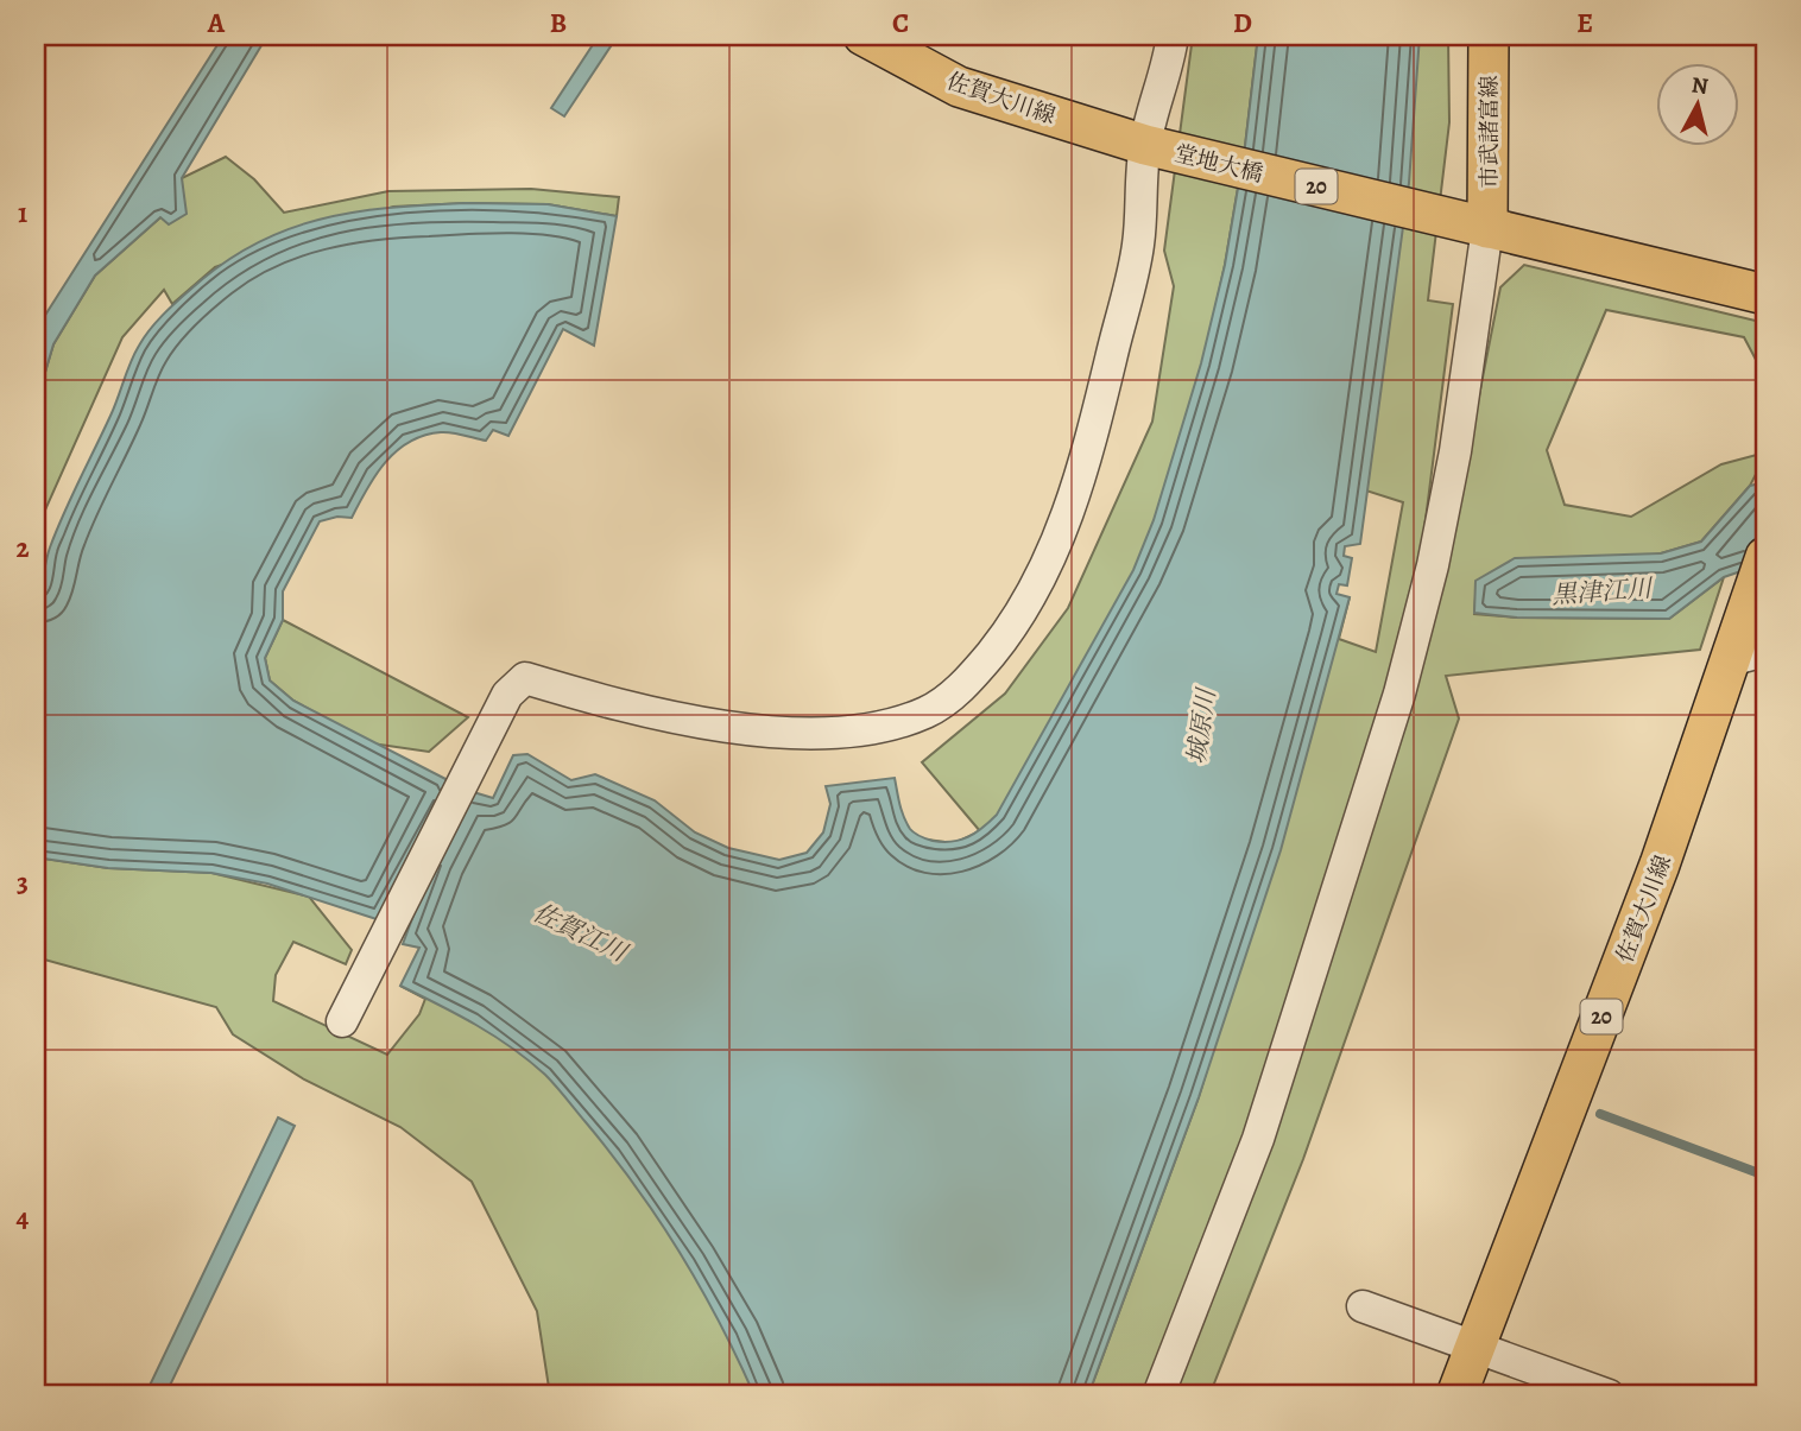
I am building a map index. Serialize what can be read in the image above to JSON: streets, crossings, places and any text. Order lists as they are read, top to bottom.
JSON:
{
  "streets": {
    "main road": [
      "佐賀大川線",
      "市武諸富線",
      "堂地大橋",
      "20"
    ]
  },
  "crossings": [
    ["佐賀大川線", "堂地大橋"],
    ["市武諸富線", "堂地大橋"],
    ["市武諸富線", "20"],
    ["堂地大橋", "20"]
  ],
  "water": ["黒津江川", "城原川", "佐賀江川"],
  "north": "top",
  "grid": {
    "columns": [
      "A",
      "B",
      "C",
      "D",
      "E"
    ],
    "rows": [
      "1",
      "2",
      "3",
      "4"
    ]
  }
}
